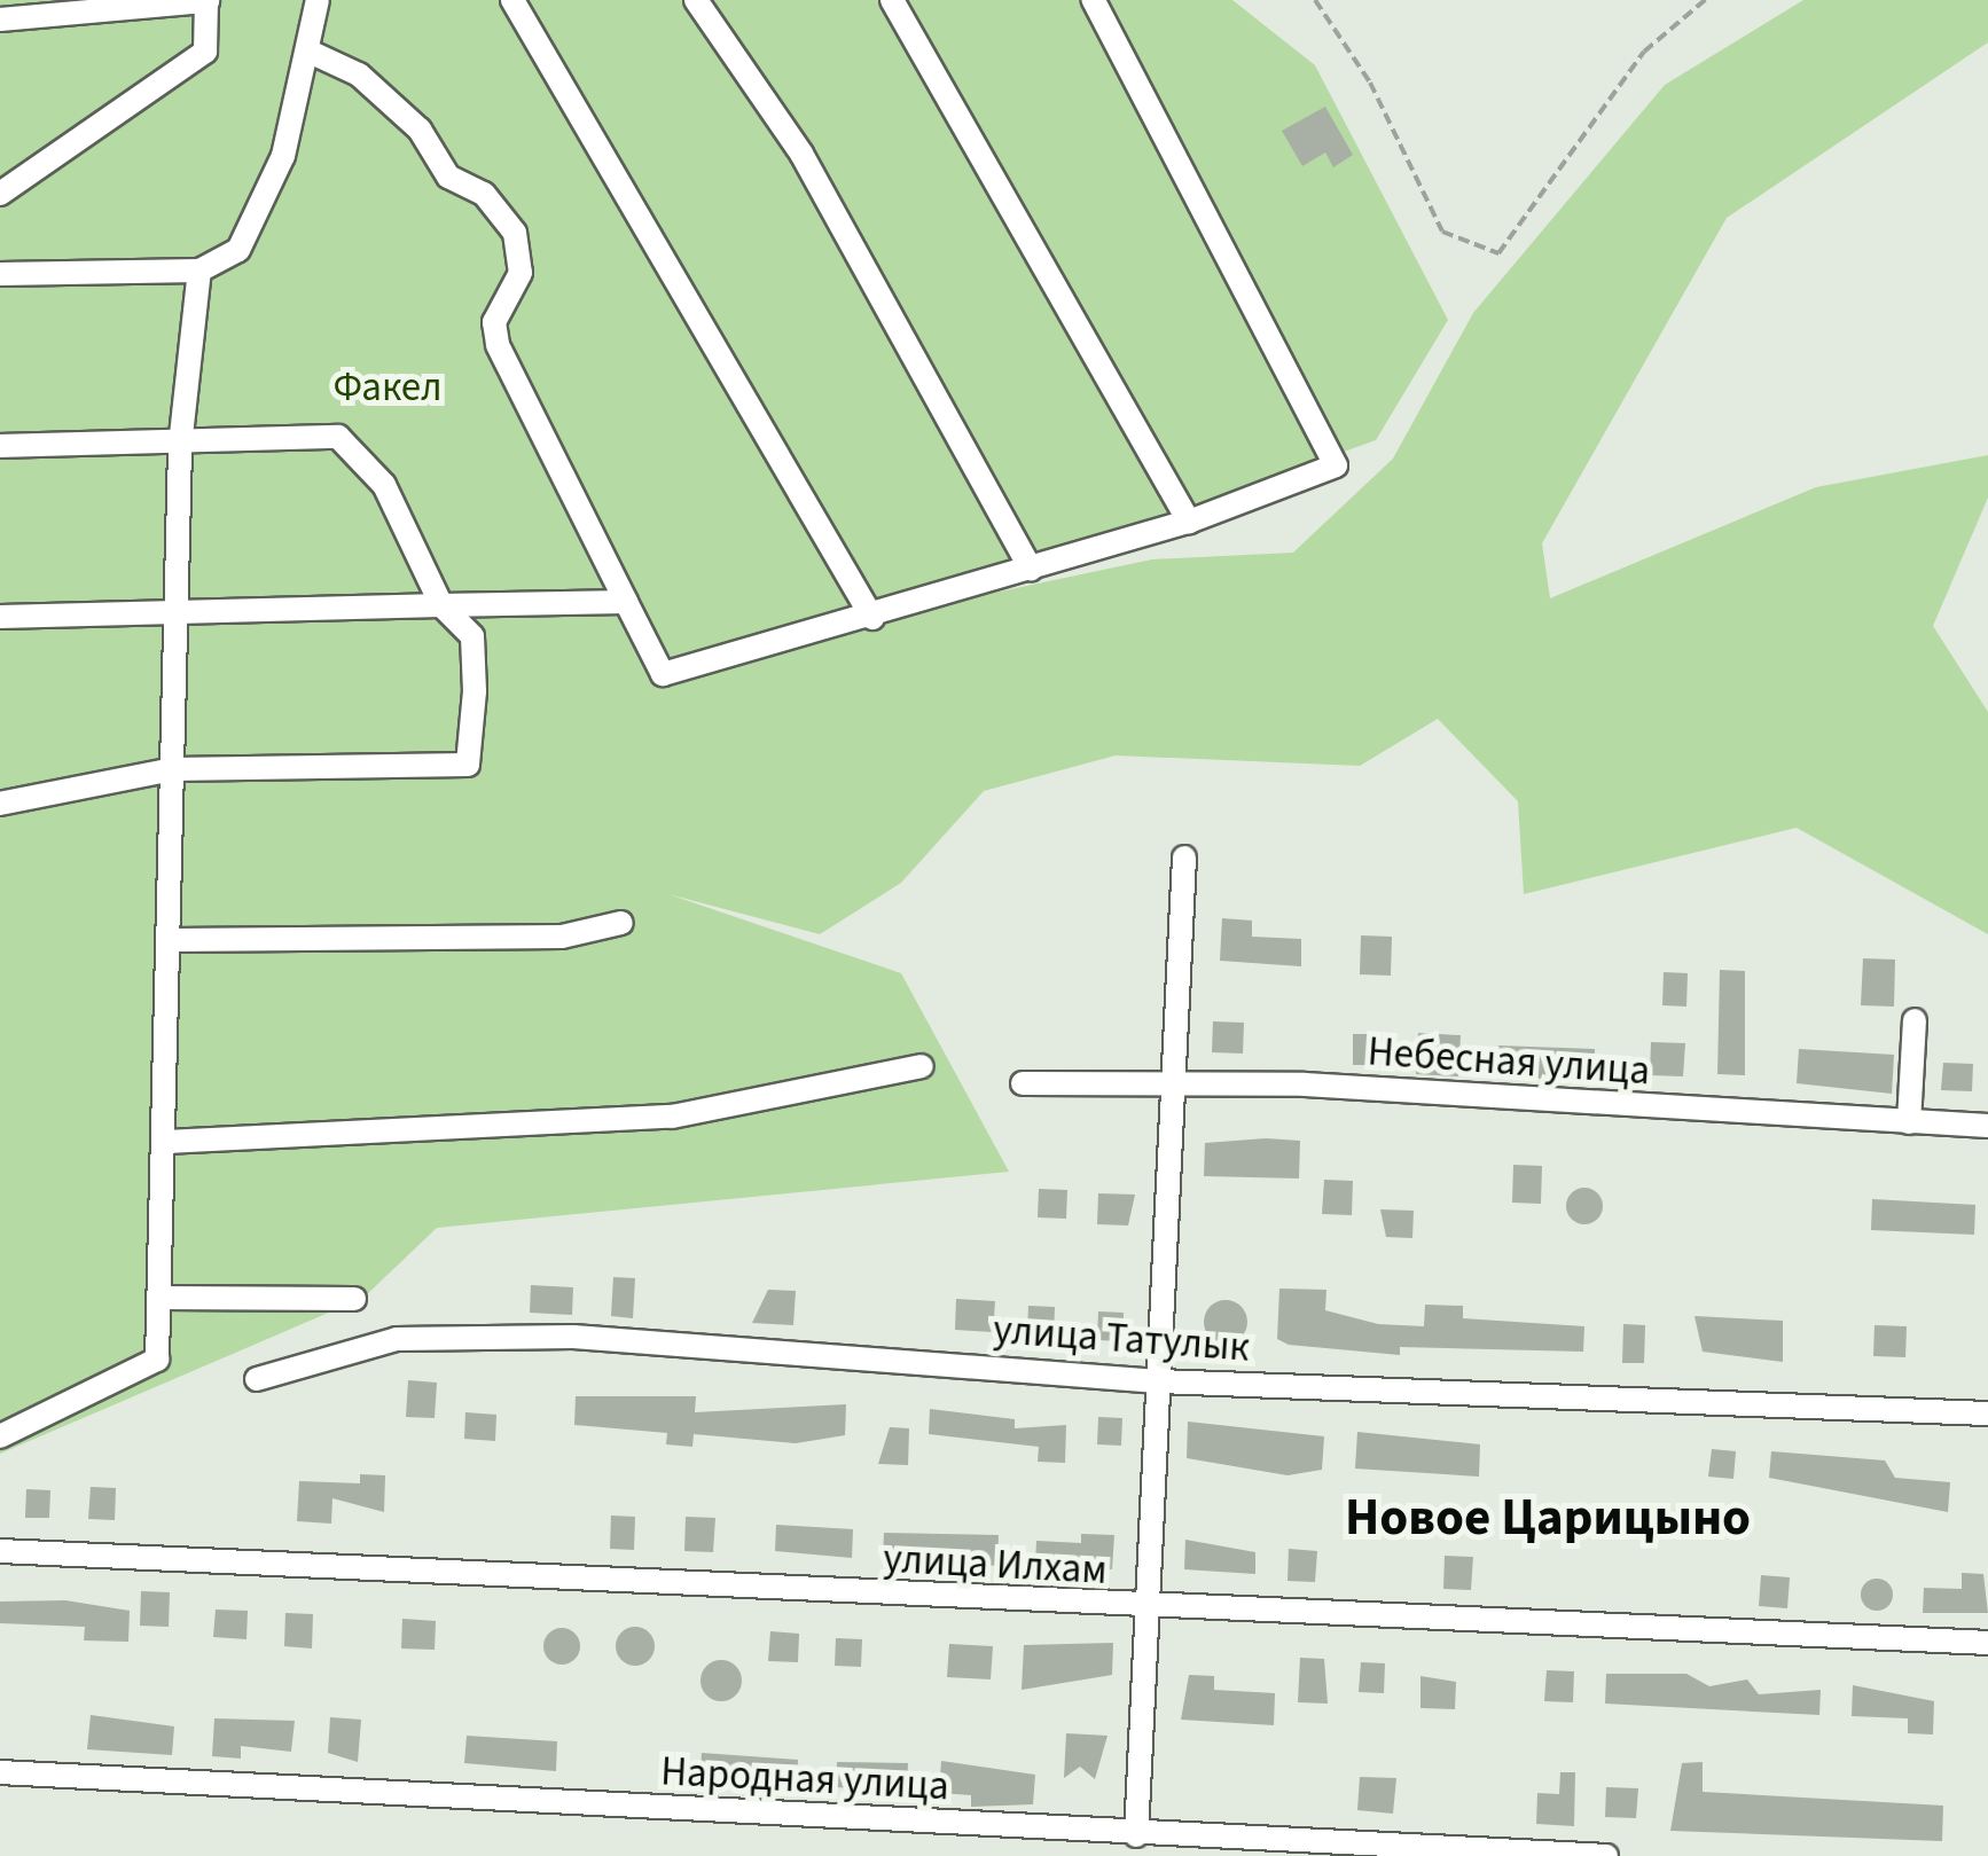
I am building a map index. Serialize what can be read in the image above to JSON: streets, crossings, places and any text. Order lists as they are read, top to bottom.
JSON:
{
  "streets": {
    "street": [
      "Небесная улица",
      "улица Татулык",
      "улица Илхам",
      "Народная улица"
    ]
  },
  "districts": ["Новое Царицыно"],
  "parks": ["Факел"]
}
